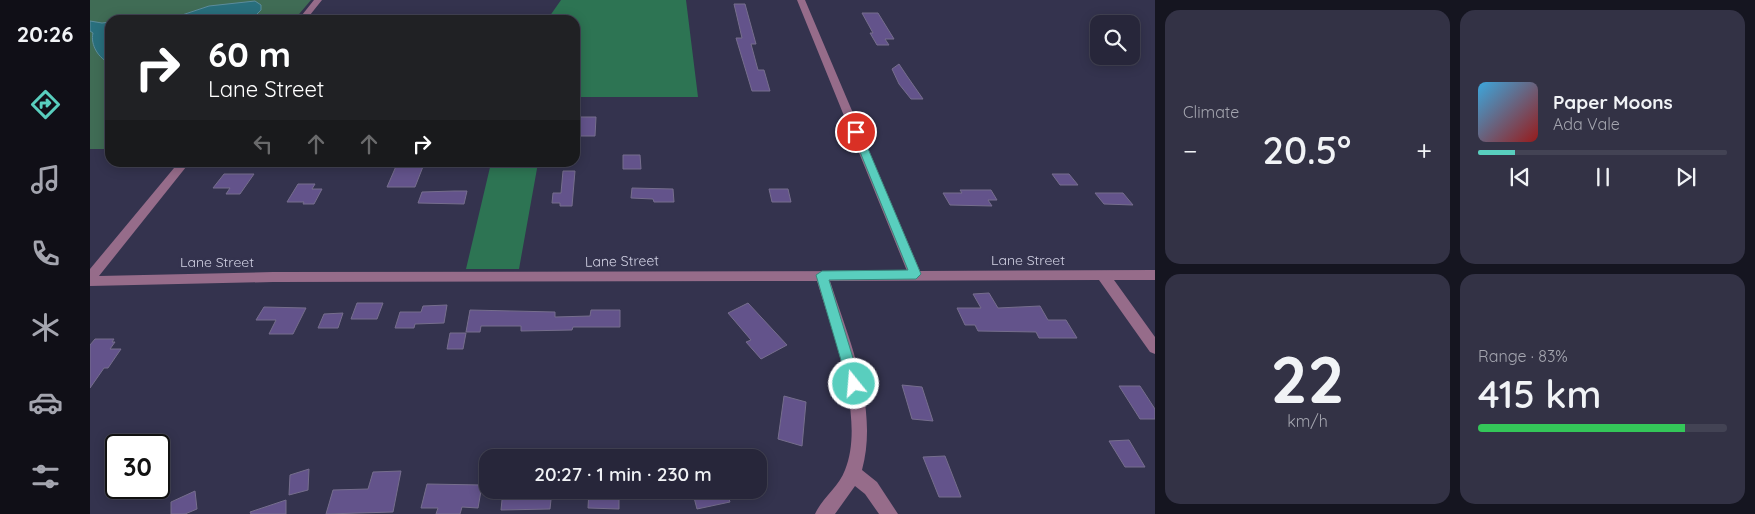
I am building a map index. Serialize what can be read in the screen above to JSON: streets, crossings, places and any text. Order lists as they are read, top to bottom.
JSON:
{
  "streets": {
    "street": ["Lane Street"]
  },
  "page": {
    "tabs": "20:26",
    "tile": [
      "Climate",
      ["22", "km/h"],
      ["Range · 83%", "415 km"]
    ],
    "turn": ["60 m", "Lane Street"],
    "song": ["Paper Moons", "Ada Vale"],
    "heat": ["−", "20.5°", "+"],
    "limit": "30",
    "trip": "20:27 · 1 min · 230 m"
  }
}
